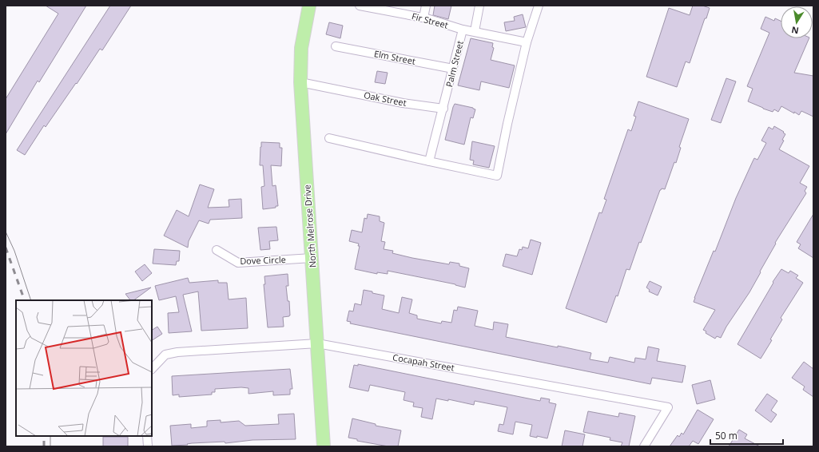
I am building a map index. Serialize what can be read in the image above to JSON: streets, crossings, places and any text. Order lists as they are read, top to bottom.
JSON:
{
  "streets": {
    "main road": ["North Melrose Drive"],
    "street": [
      "Fir Street",
      "Elm Street",
      "Palm Street",
      "Oak Street",
      "Dove Circle",
      "Cocapah Street"
    ]
  },
  "crossings": [
    ["Fir Street", "Palm Street"],
    ["Elm Street", "Palm Street"],
    ["Palm Street", "Oak Street"],
    ["Oak Street", "North Melrose Drive"],
    ["North Melrose Drive", "Dove Circle"],
    ["North Melrose Drive", "Cocapah Street"]
  ],
  "scale_bar": "50 m",
  "north": "bottom"
}
